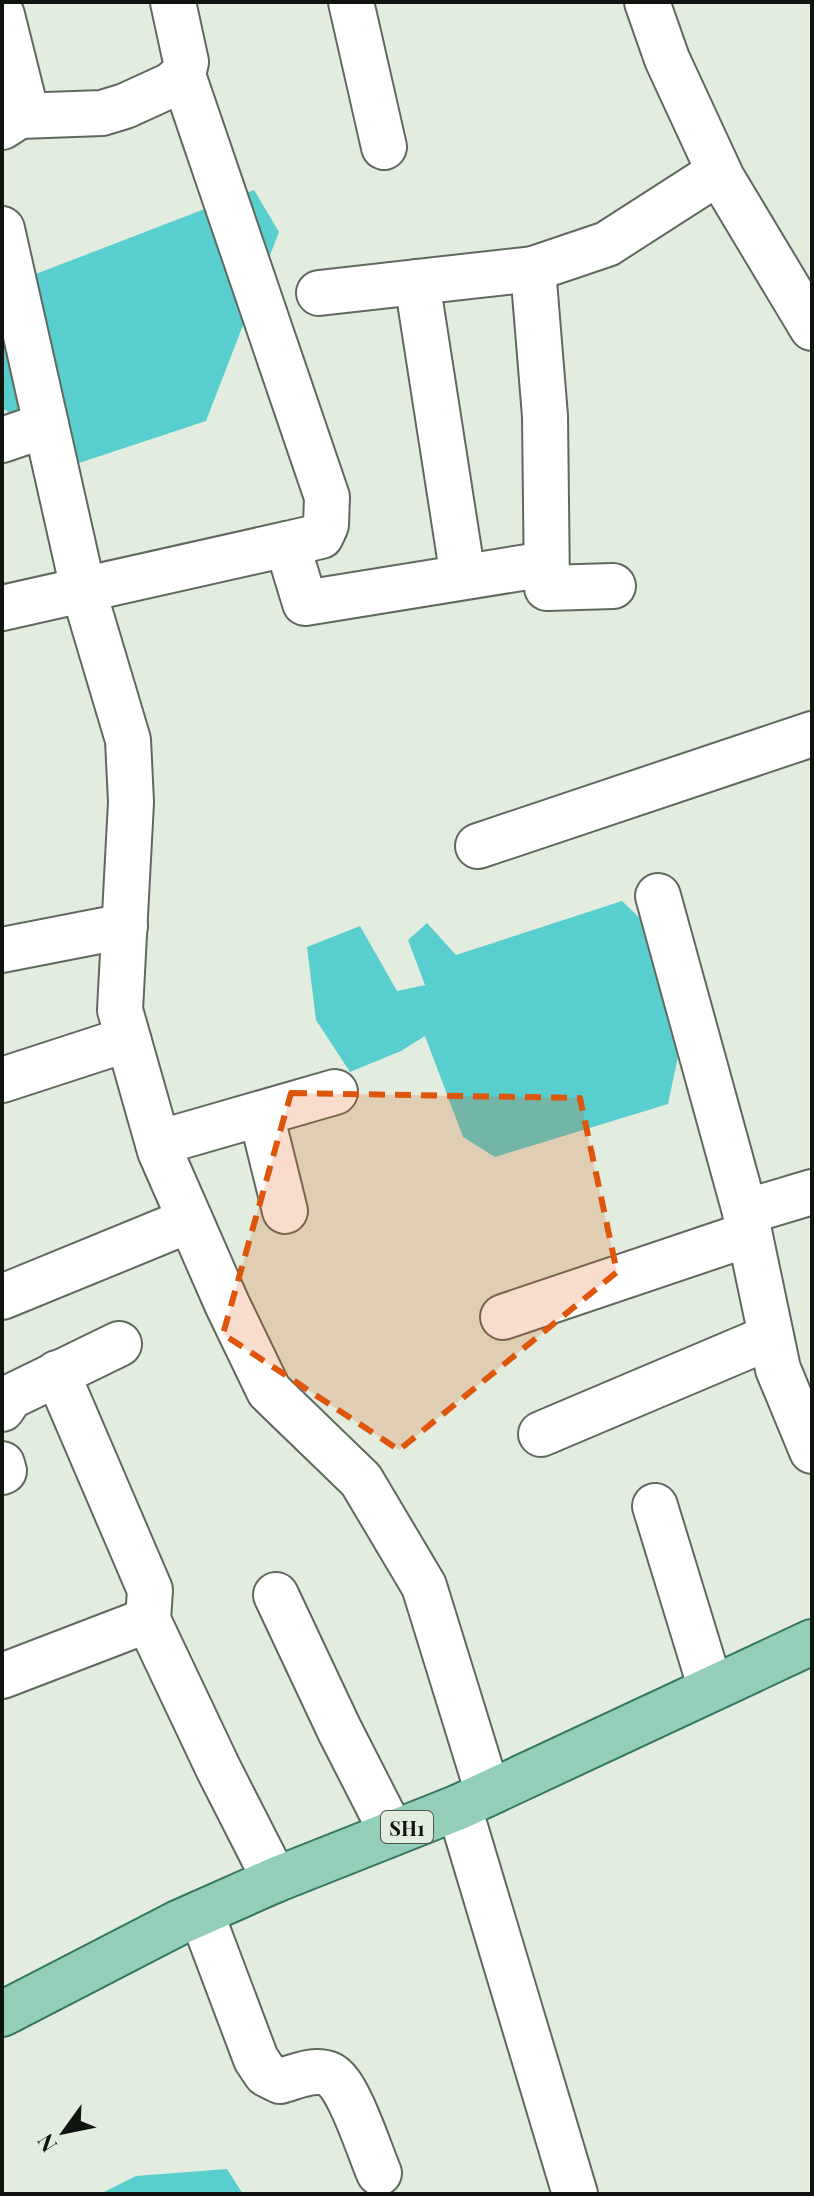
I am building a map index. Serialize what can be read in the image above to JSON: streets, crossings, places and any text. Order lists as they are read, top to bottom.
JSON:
{
  "streets": {
    "main road": ["SH1"]
  },
  "north": "bottom left"
}
